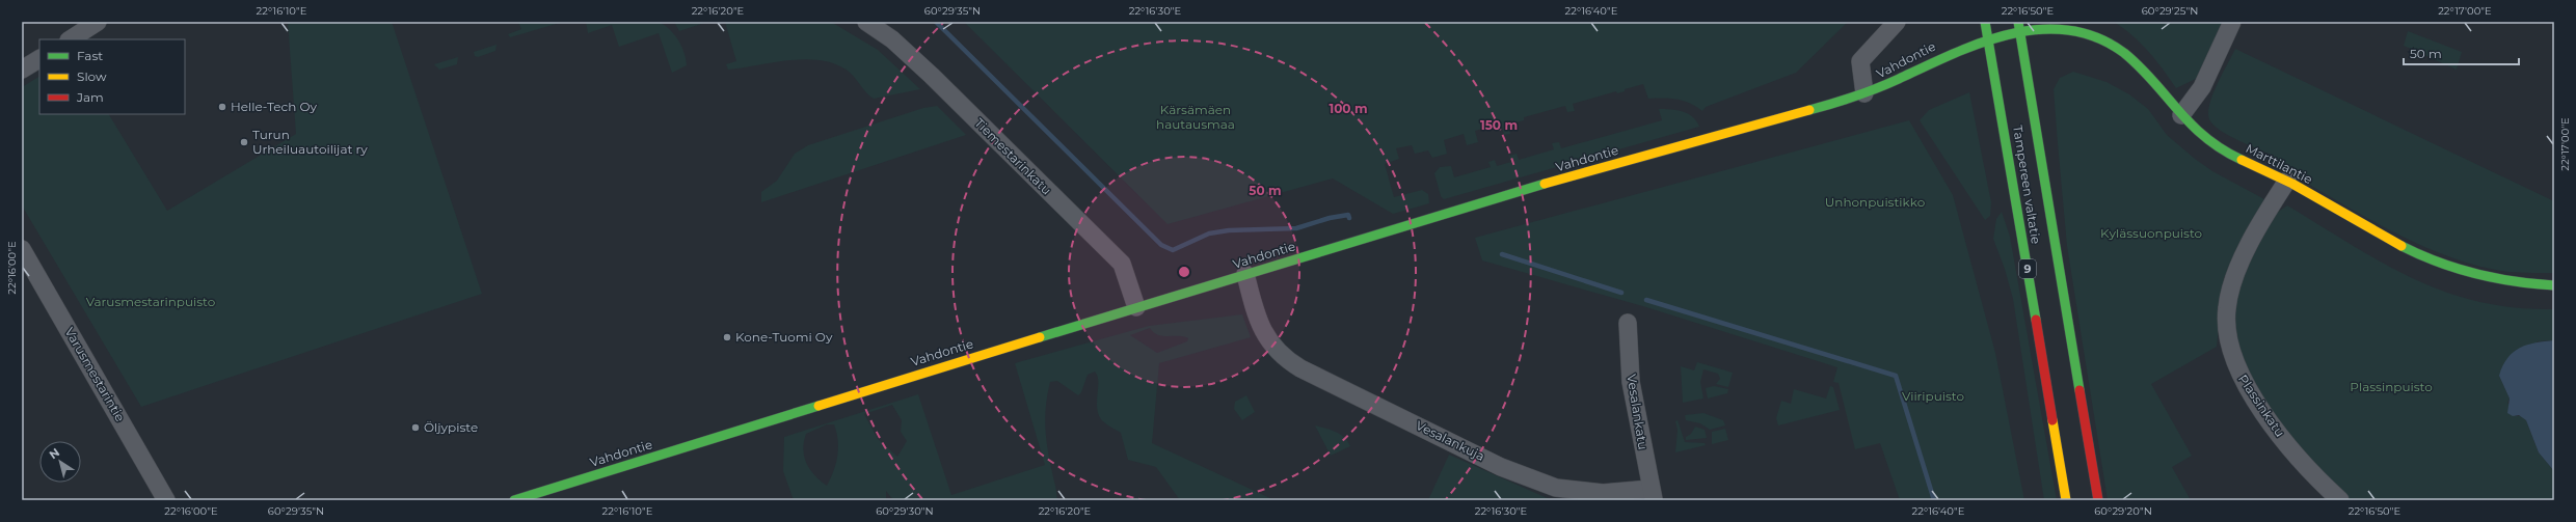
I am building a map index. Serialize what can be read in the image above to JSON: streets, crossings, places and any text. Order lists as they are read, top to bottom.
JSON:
{
  "streets": {
    "main road": [
      "Vahdontie",
      "Marttilantie",
      "Tampereen valtatie",
      "9"
    ],
    "street": [
      "Tiemestarinkatu",
      "Varusmestarintie",
      "Plassinkatu",
      "Vesalankatu",
      "Vesalankuja"
    ]
  },
  "crossings": [
    ["Vahdontie", "Tiemestarinkatu"],
    ["Vahdontie", "Marttilantie"],
    ["Vahdontie", "Tampereen valtatie"],
    ["Vahdontie", "Vesalankuja"],
    ["Marttilantie", "Tampereen valtatie"],
    ["Marttilantie", "Plassinkatu"],
    ["Vesalankatu", "Vesalankuja"]
  ],
  "parks": [
    "Kärsämäen hautausmaa",
    "Unhonpuistikko",
    "Kylässuonpuisto",
    "Varusmestarinpuisto",
    "Plassinpuisto",
    "Viiripuisto"
  ],
  "places": [
    "Helle-Tech Oy",
    "Turun Urheiluautoilijat ry",
    "Kone-Tuomi Oy",
    "Öljypiste"
  ],
  "legend": ["Fast", "Slow", "Jam"],
  "scale_bar": "50 m",
  "north": "top left",
  "coordinates": [
    "22°16'10\"E",
    "22°16'20\"E",
    "60°29'35\"N",
    "22°16'30\"E",
    "22°16'40\"E",
    "22°16'50\"E",
    "60°29'25\"N",
    "22°17'00\"E",
    "22°16'00\"E",
    "60°29'30\"N",
    "60°29'20\"N"
  ],
  "rings": ["100 m", "150 m", "50 m"]
}
